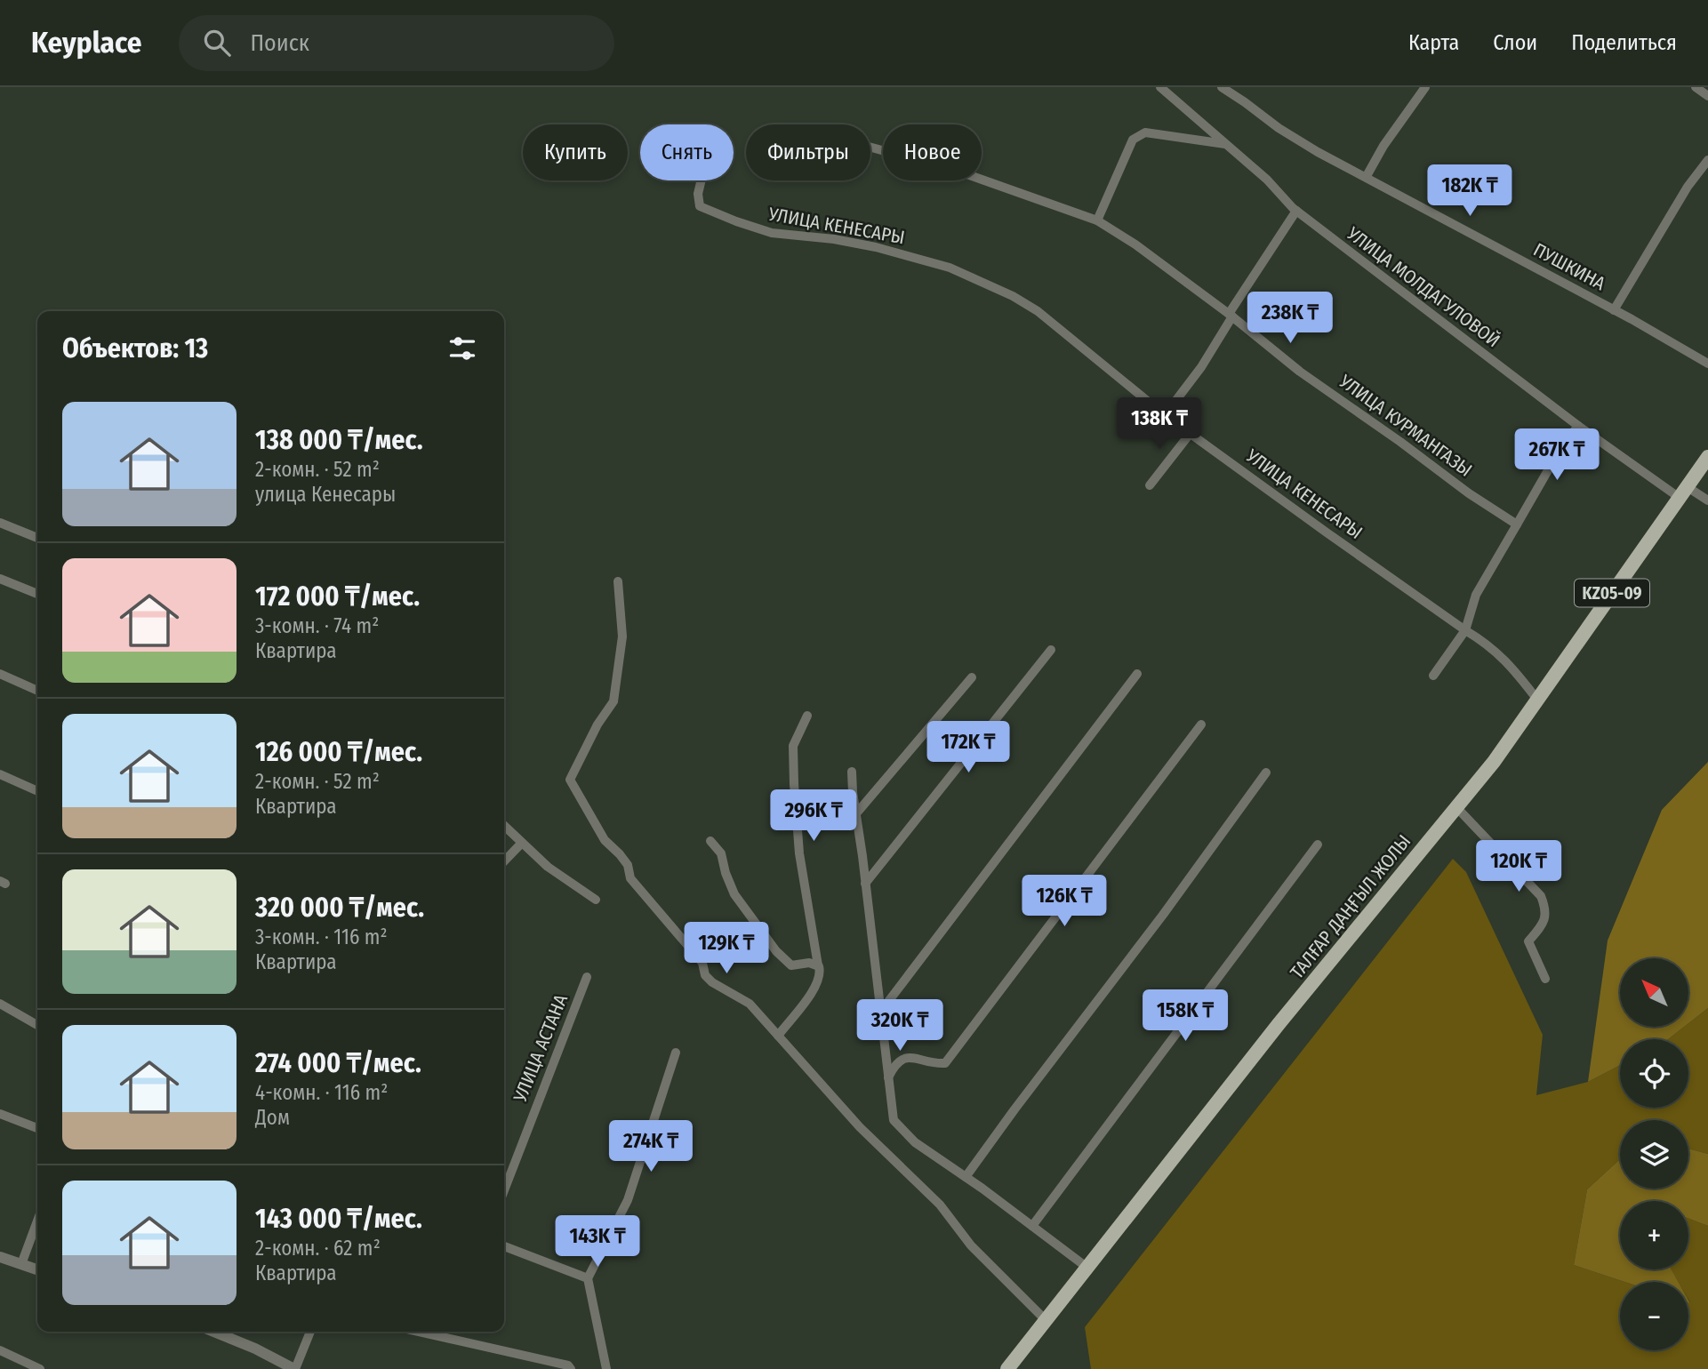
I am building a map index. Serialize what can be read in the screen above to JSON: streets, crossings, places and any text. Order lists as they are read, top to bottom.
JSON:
{
  "streets": {
    "main road": ["KZ05-09", "ТАЛҒАР ДАҢҒЫЛ ЖОЛЫ"],
    "street": [
      "УЛИЦА КЕНЕСАРЫ",
      "ПУШКИНА",
      "УЛИЦА МОЛДАГУЛОВОЙ",
      "УЛИЦА КУРМАНГАЗЫ",
      "УЛИЦА АСТАНА"
    ]
  },
  "crossings": [
    ["УЛИЦА КЕНЕСАРЫ", "ТАЛҒАР ДАҢҒЫЛ ЖОЛЫ"],
    ["УЛИЦА МОЛДАГУЛОВОЙ", "ТАЛҒАР ДАҢҒЫЛ ЖОЛЫ"]
  ],
  "north": "top left",
  "page": {
    "header": "Keyplace",
    "search": "Поиск",
    "nav": ["Карта", "Слои", "Поделиться"],
    "chip": [
      "Купить",
      "Снять",
      "Фильтры",
      "Новое"
    ],
    "price": [
      "182K ₸",
      "238K ₸",
      "138K ₸",
      "267K ₸",
      "172K ₸",
      "296K ₸",
      "120K ₸",
      "126K ₸",
      "129K ₸",
      "158K ₸",
      "320K ₸",
      "274K ₸",
      "143K ₸"
    ],
    "heading": "Объектов: 13",
    "list": [
      {
        "name": "138 000 ₸/мес.",
        "note": "2-комн. · 52 m² · улица Кенесары"
      },
      {
        "name": "172 000 ₸/мес.",
        "note": "3-комн. · 74 m² · Квартира"
      },
      {
        "name": "126 000 ₸/мес.",
        "note": "2-комн. · 52 m² · Квартира"
      },
      {
        "name": "320 000 ₸/мес.",
        "note": "3-комн. · 116 m² · Квартира"
      },
      {
        "name": "274 000 ₸/мес.",
        "note": "4-комн. · 116 m² · Дом"
      },
      {
        "name": "143 000 ₸/мес.",
        "note": "2-комн. · 62 m² · Квартира"
      }
    ],
    "map_buttons": ["+", "−"]
  }
}
